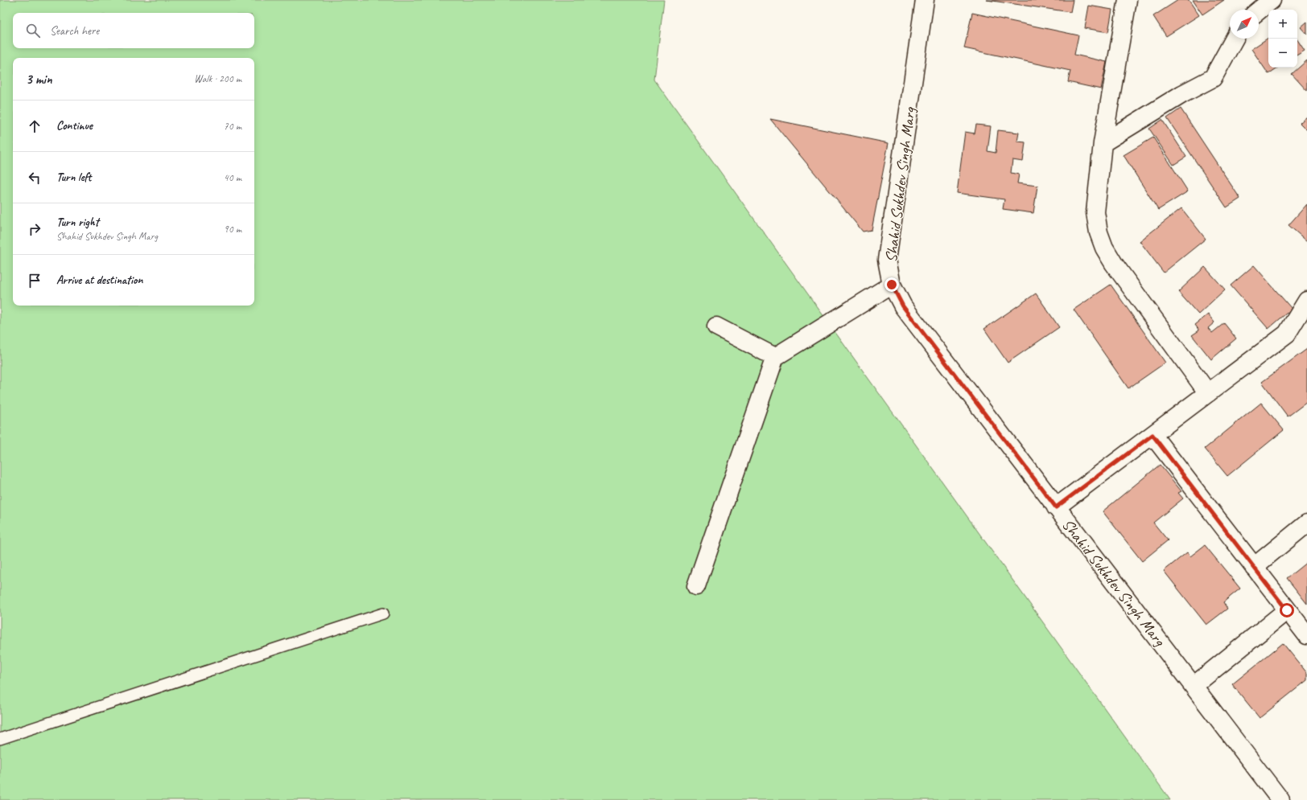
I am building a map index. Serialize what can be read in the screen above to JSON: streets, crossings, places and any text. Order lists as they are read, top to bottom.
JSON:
{
  "streets": {
    "street": ["Shahid Sukhdev Singh Marg"]
  },
  "north": "top right",
  "page": {
    "map_buttons": ["+", "−"],
    "search": "Search here",
    "heading": ["3 min", "Walk · 200 m"],
    "list": [
      ["Continue", "70 m"],
      ["Turn left", "40 m"],
      ["Turn right", "Shahid Sukhdev Singh Marg", "90 m"],
      "Arrive at destination"
    ]
  }
}
